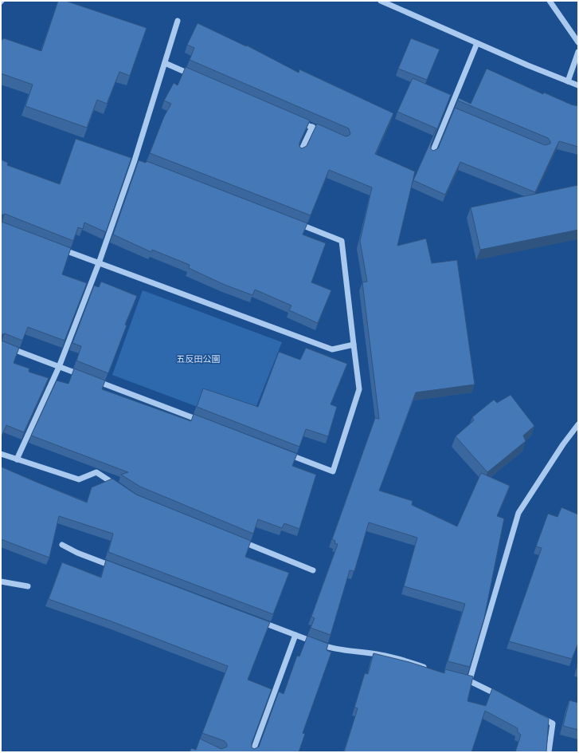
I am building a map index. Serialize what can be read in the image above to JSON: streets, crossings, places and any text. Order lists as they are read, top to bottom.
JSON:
{
  "parks": ["五反田公園"]
}
